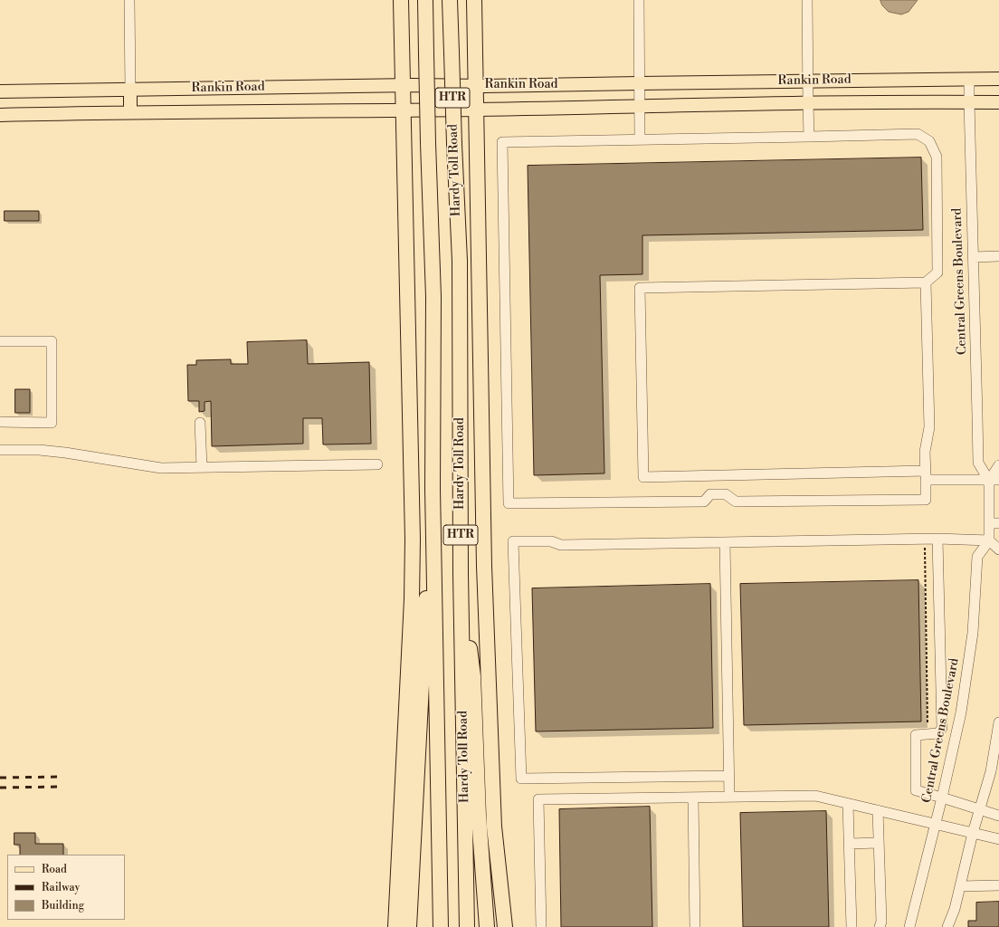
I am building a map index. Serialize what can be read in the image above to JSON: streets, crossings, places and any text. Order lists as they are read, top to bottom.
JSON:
{
  "streets": {
    "highway": ["HTR", "Hardy Toll Road"],
    "main road": ["Rankin Road"],
    "street": ["Central Greens Boulevard"]
  },
  "crossings": [
    ["Rankin Road", "Central Greens Boulevard"]
  ],
  "legend": ["Road", "Railway", "Building"]
}
